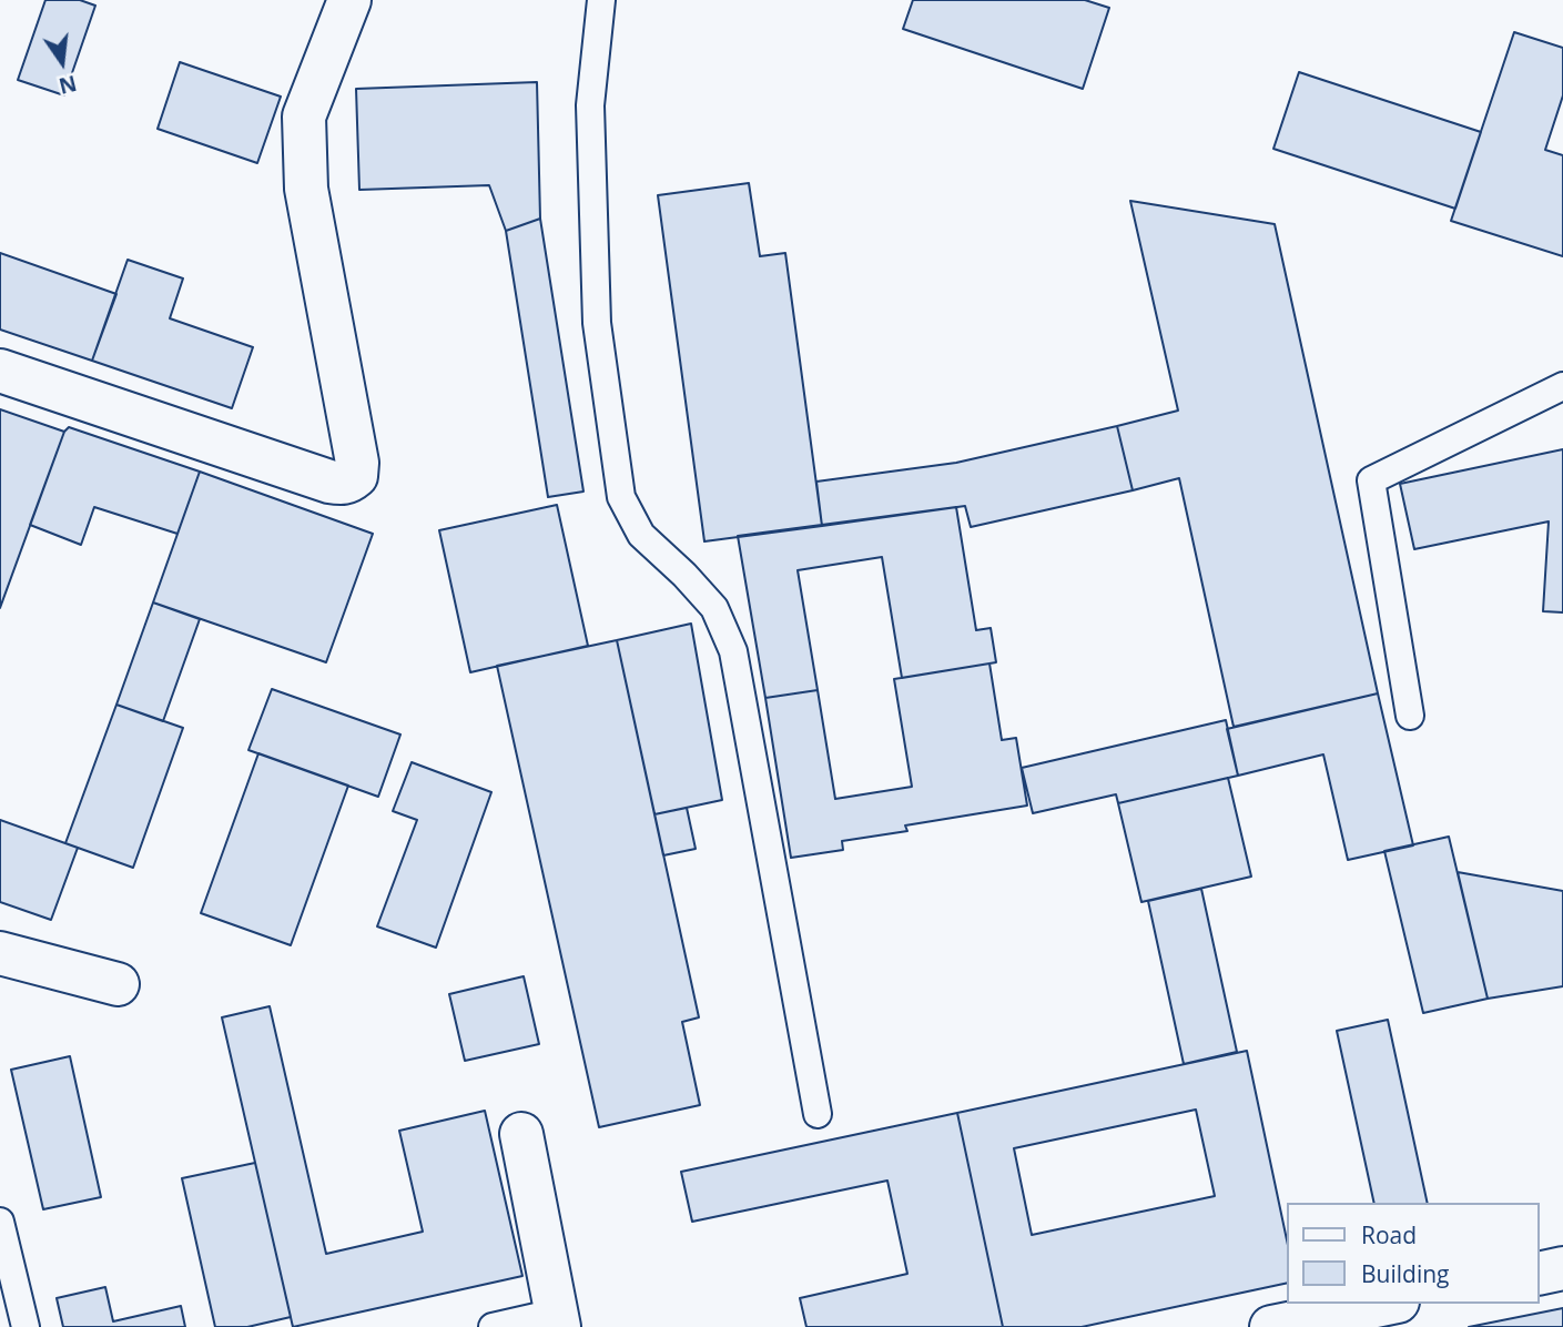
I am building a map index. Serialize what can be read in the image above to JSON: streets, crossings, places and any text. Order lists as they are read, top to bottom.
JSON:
{
  "legend": ["Road", "Building"],
  "north": "bottom"
}
